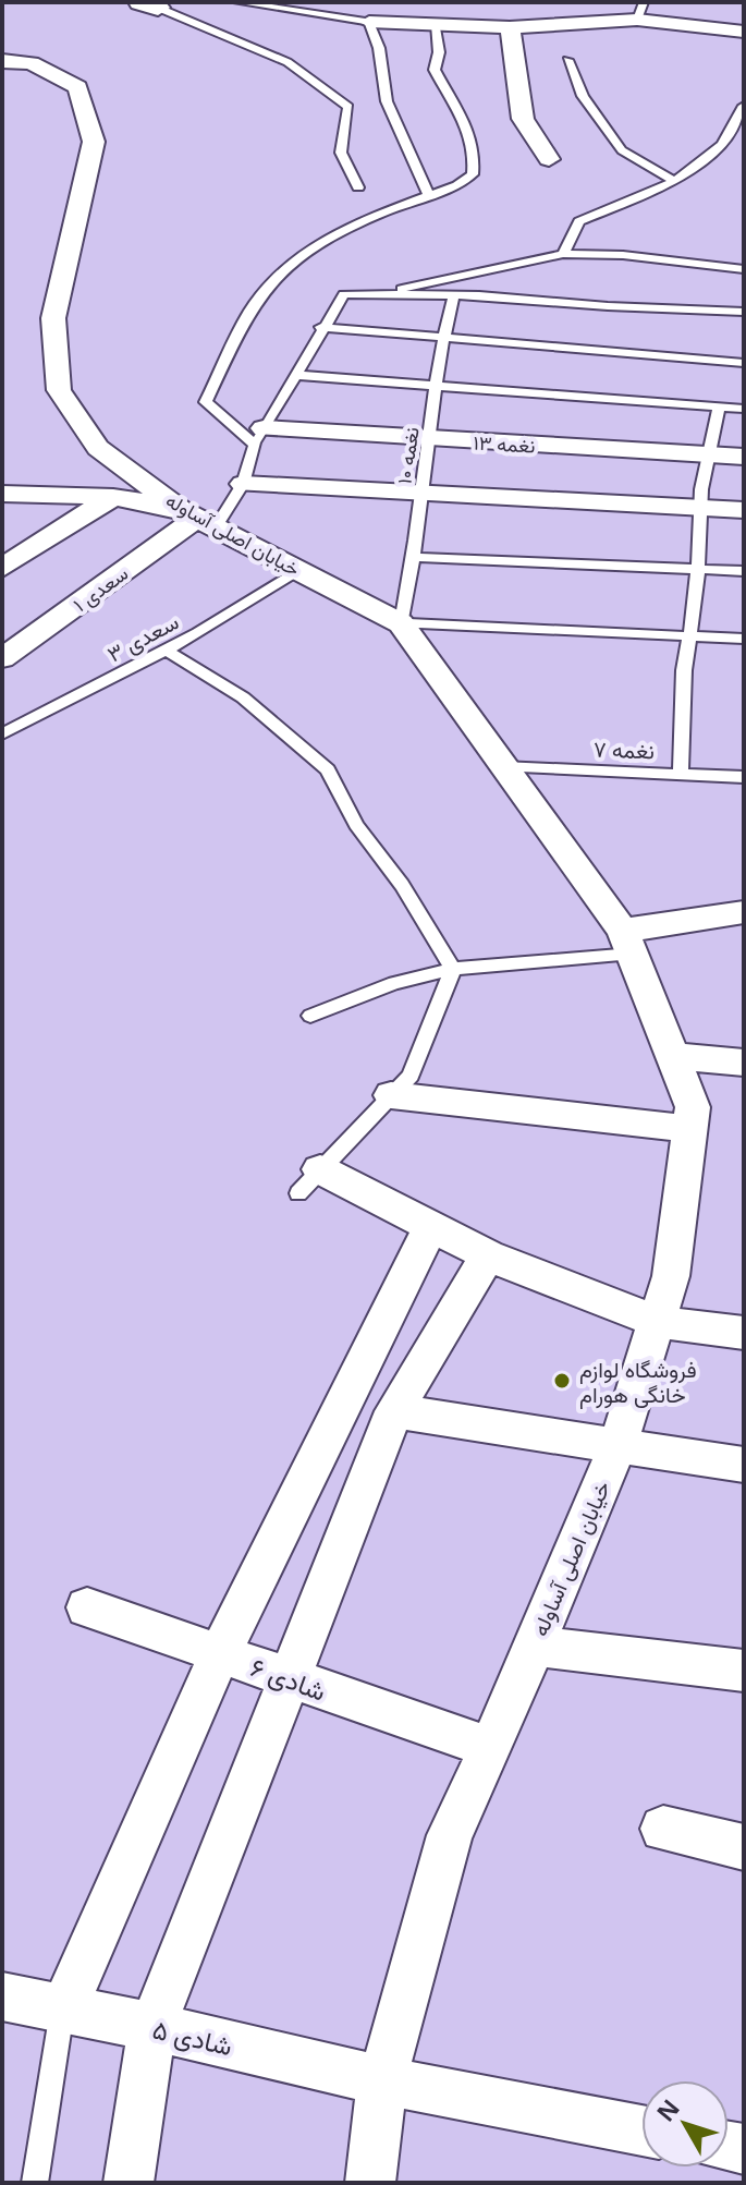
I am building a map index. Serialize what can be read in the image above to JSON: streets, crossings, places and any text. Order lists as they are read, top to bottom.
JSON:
{
  "streets": {
    "street": [
      "نغمه ۱۳",
      "خیابان اصلی آساوله",
      "سعدی ۱",
      "شادی ۶",
      "شادی ۵"
    ],
    "lane": ["نغمه ۱۰", "سعدی ۳", "نغمه ۷"]
  },
  "crossings": [
    ["نغمه ۱۳", "نغمه ۱۰"],
    ["نغمه ۱۰", "خیابان اصلی آساوله"],
    ["خیابان اصلی آساوله", "سعدی ۱"],
    ["خیابان اصلی آساوله", "سعدی ۳"],
    ["خیابان اصلی آساوله", "نغمه ۷"],
    ["خیابان اصلی آساوله", "شادی ۶"],
    ["خیابان اصلی آساوله", "شادی ۵"]
  ],
  "places": ["فروشگاه لوازم خانگی هورام"],
  "north": "top left"
}
